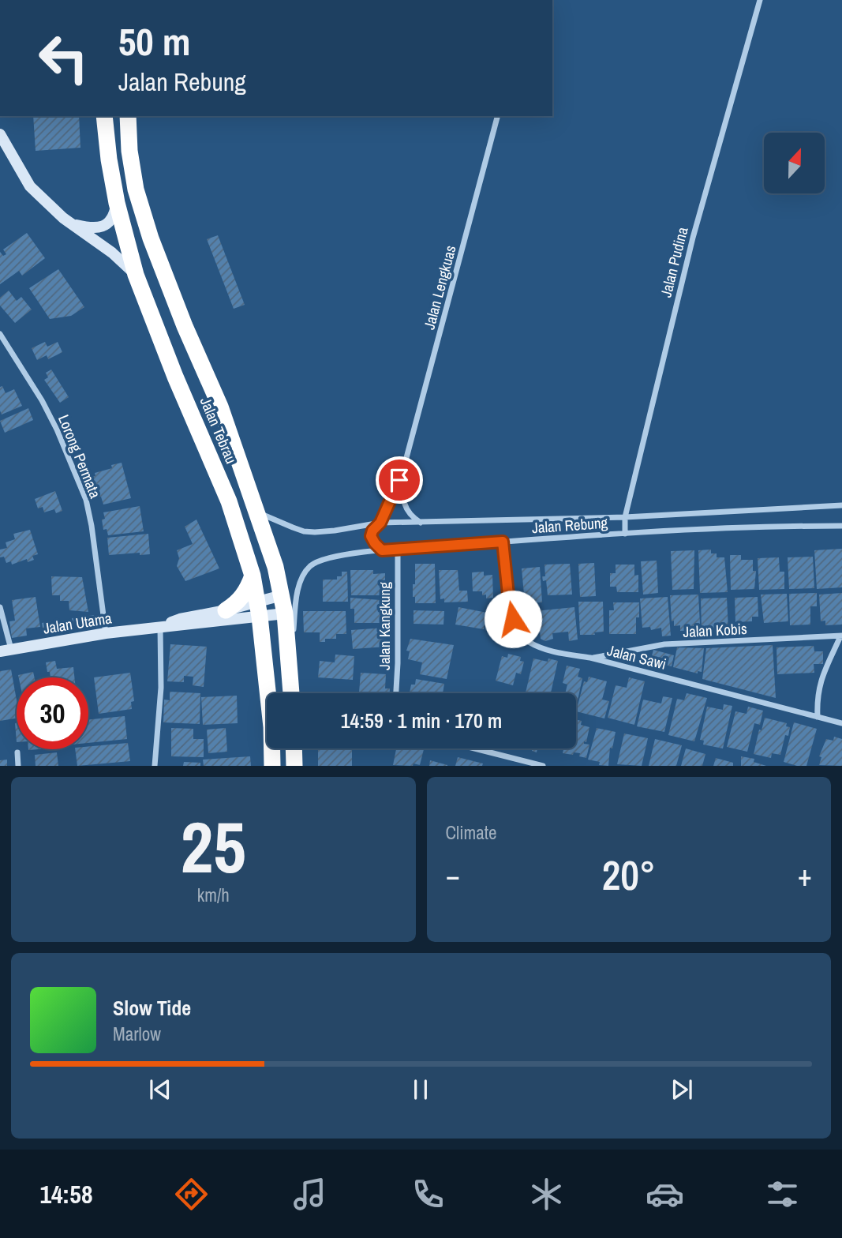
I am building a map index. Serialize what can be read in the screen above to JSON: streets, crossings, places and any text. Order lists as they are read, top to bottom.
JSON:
{
  "streets": {
    "highway": ["Jalan Tebrau"],
    "street": [
      "Jalan Pudina",
      "Jalan Lengkuas",
      "Lorong Permata",
      "Jalan Rebung",
      "Jalan Utama",
      "Jalan Kangkung",
      "Jalan Kobis",
      "Jalan Sawi"
    ]
  },
  "crossings": [
    ["Jalan Pudina", "Jalan Rebung"],
    ["Jalan Lengkuas", "Jalan Rebung"],
    ["Jalan Tebrau", "Jalan Rebung"],
    ["Jalan Tebrau", "Jalan Utama"],
    ["Lorong Permata", "Jalan Utama"],
    ["Jalan Rebung", "Jalan Kangkung"],
    ["Jalan Rebung", "Jalan Sawi"],
    ["Jalan Kobis", "Jalan Sawi"]
  ],
  "north": "top",
  "page": {
    "turn": ["50 m", "Jalan Rebung"],
    "limit": "30",
    "trip": "14:59 · 1 min · 170 m",
    "tile": [
      ["25", "km/h"],
      "Climate"
    ],
    "heat": ["−", "20°", "+"],
    "song": ["Slow Tide", "Marlow"],
    "tabs": "14:58"
  }
}
